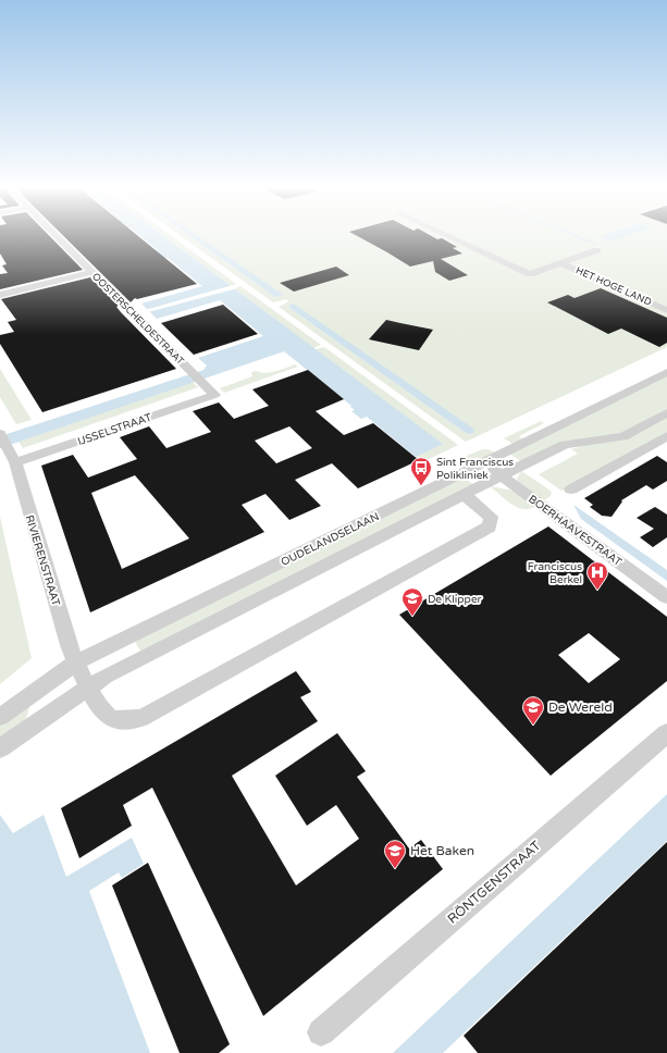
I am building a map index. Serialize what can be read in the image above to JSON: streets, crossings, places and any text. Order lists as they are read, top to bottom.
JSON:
{
  "streets": {
    "street": [
      "HET HOGE LAND",
      "OOSTERSCHELDESTRAAT",
      "IJSSELSTRAAT",
      "BOERHAAVESTRAAT",
      "OUDELANDSELAAN",
      "RIVIERENSTRAAT",
      "RÖNTGENSTRAAT"
    ]
  },
  "crossings": [
    ["OOSTERSCHELDESTRAAT", "IJSSELSTRAAT"],
    ["IJSSELSTRAAT", "RIVIERENSTRAAT"],
    ["BOERHAAVESTRAAT", "OUDELANDSELAAN"],
    ["OUDELANDSELAAN", "RIVIERENSTRAAT"]
  ],
  "places": {
    "bus stop": ["Sint Franciscus Polikliniek"],
    "hospital": ["Franciscus Berkel"],
    "school or university": ["De Klipper", "De Wereld", "Het Baken"]
  }
}
